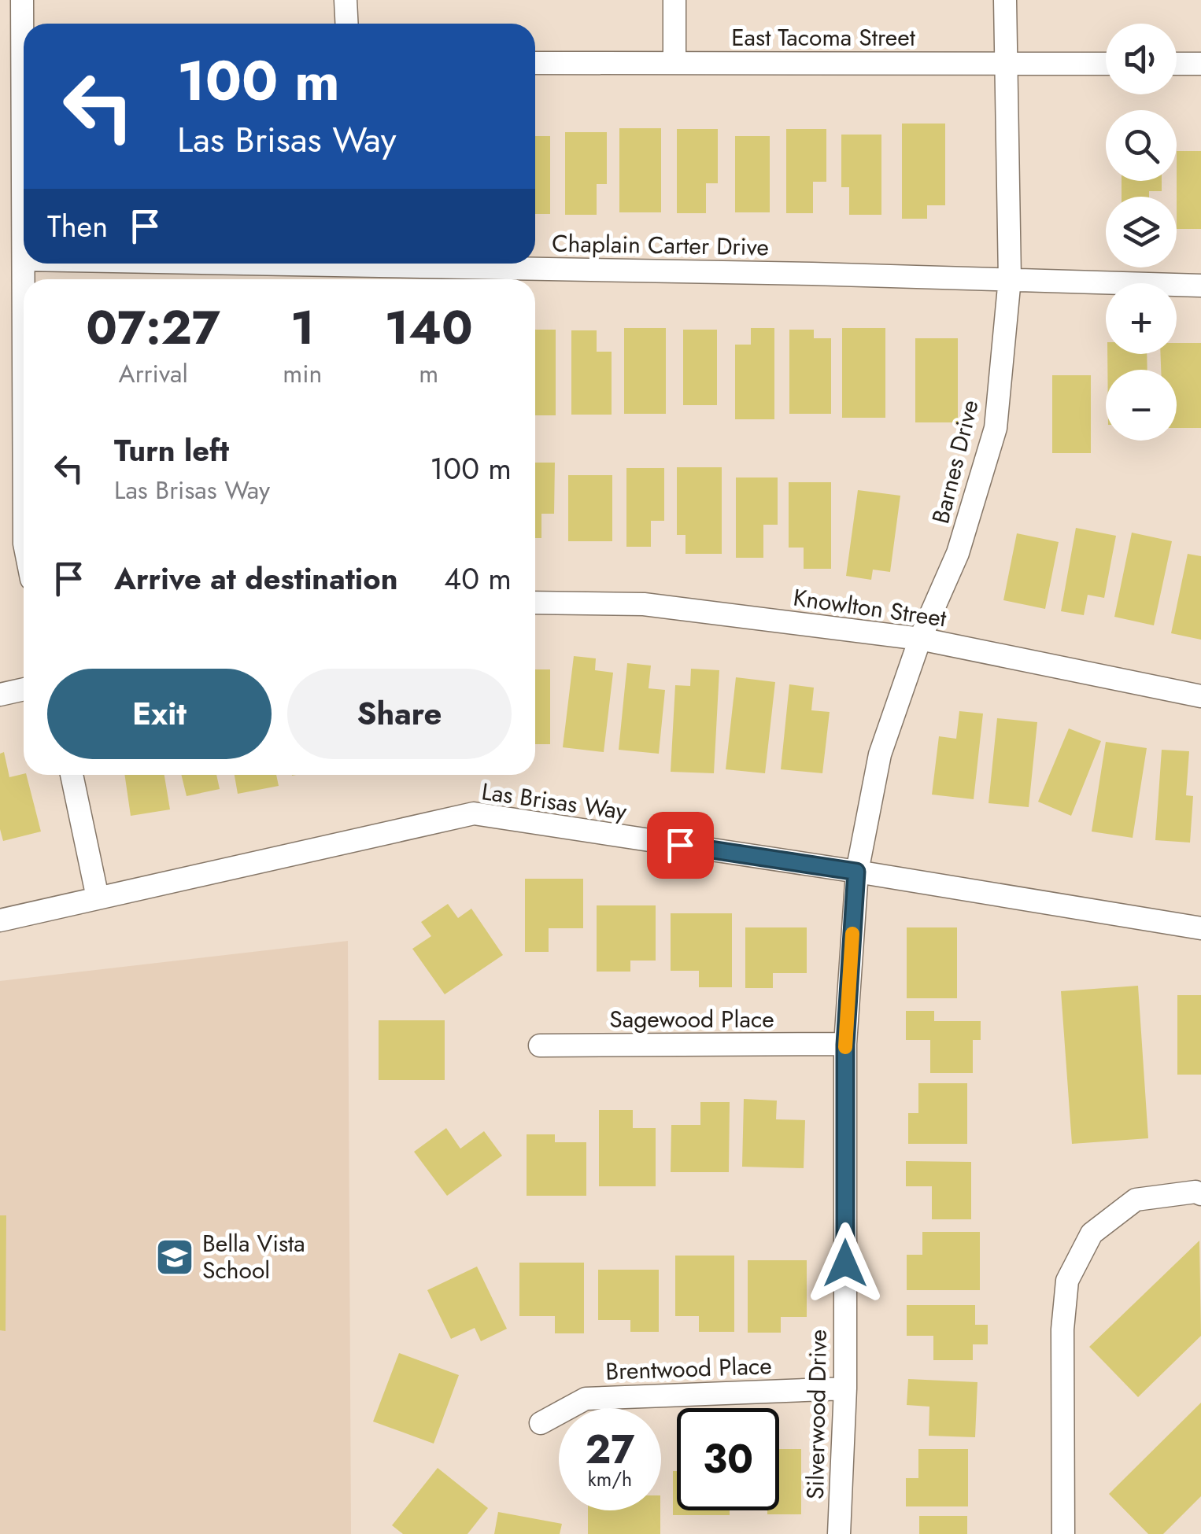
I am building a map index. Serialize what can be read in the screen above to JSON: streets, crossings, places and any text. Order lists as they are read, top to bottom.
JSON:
{
  "streets": {
    "street": [
      "East Tacoma Street",
      "Chaplain Carter Drive",
      "Barnes Drive",
      "Knowlton Street",
      "Las Brisas Way",
      "Sagewood Place",
      "Brentwood Place",
      "Silverwood Drive"
    ]
  },
  "crossings": [
    ["East Tacoma Street", "Barnes Drive"],
    ["Chaplain Carter Drive", "Barnes Drive"],
    ["Barnes Drive", "Knowlton Street"],
    ["Barnes Drive", "Las Brisas Way"],
    ["Barnes Drive", "Silverwood Drive"],
    ["Las Brisas Way", "Silverwood Drive"],
    ["Sagewood Place", "Silverwood Drive"],
    ["Brentwood Place", "Silverwood Drive"]
  ],
  "places": {
    "school or university": ["Bella Vista School"]
  },
  "page": {
    "map_buttons": ["+", "−"],
    "turn": ["100 m", "Las Brisas Way"],
    "then": "Then",
    "eta": [
      "07:27",
      "Arrival",
      "1",
      "min",
      "140",
      "m"
    ],
    "list": [
      {
        "name": "Turn left",
        "note": "Las Brisas Way",
        "value": "100 m"
      },
      {
        "name": "Arrive at destination",
        "value": "40 m"
      }
    ],
    "buttons": ["Exit", "Share"],
    "speed": "27 km/h",
    "limit": "30"
  }
}
